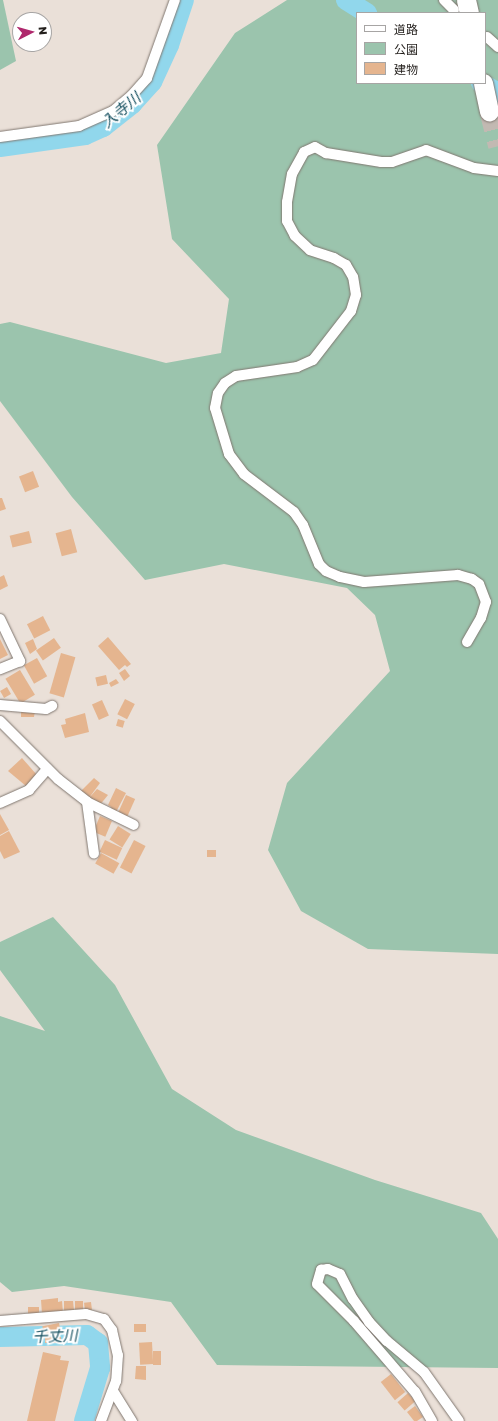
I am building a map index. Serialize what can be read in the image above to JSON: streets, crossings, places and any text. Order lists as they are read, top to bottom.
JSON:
{
  "water": ["入寺川", "千丈川"],
  "legend": ["道路", "公園", "建物"],
  "north": "right"
}
